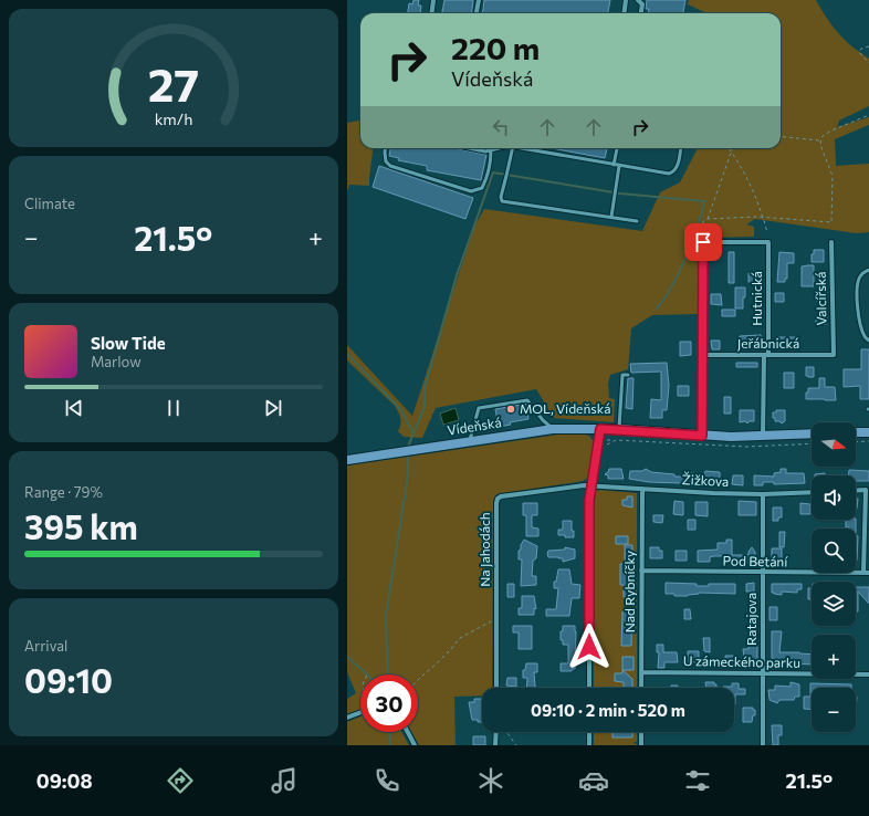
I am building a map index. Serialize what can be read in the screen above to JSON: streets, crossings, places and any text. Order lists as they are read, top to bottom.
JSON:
{
  "streets": {
    "main road": ["Vídeňská"],
    "street": [
      "Hutnická",
      "Valcířská",
      "Jeřábnická",
      "Žižkova",
      "Na Jahodách",
      "Pod Betání",
      "Nad Rybníčky",
      "Ratajova",
      "U zámeckého parku"
    ]
  },
  "crossings": [
    ["Hutnická", "Jeřábnická"],
    ["Hutnická", "Vídeňská"],
    ["Valcířská", "Jeřábnická"],
    ["Žižkova", "Na Jahodách"],
    ["Žižkova", "Nad Rybníčky"],
    ["Žižkova", "Ratajova"],
    ["Pod Betání", "Nad Rybníčky"],
    ["Pod Betání", "Ratajova"],
    ["Nad Rybníčky", "U zámeckého parku"],
    ["Ratajova", "U zámeckého parku"]
  ],
  "places": ["MOL, Vídeňská"],
  "north": "right",
  "page": {
    "turn": ["220 m", "Vídeňská"],
    "tile": [
      "Climate",
      ["Range · 79%", "395 km"],
      ["Arrival", "09:10"]
    ],
    "heat": ["−", "21.5°", "+"],
    "song": ["Slow Tide", "Marlow"],
    "map_buttons": ["+", "−"],
    "limit": "30",
    "trip": "09:10 · 2 min · 520 m",
    "tabs": ["09:08", "21.5°"],
    "gauge": ["27", "km/h"]
  }
}
